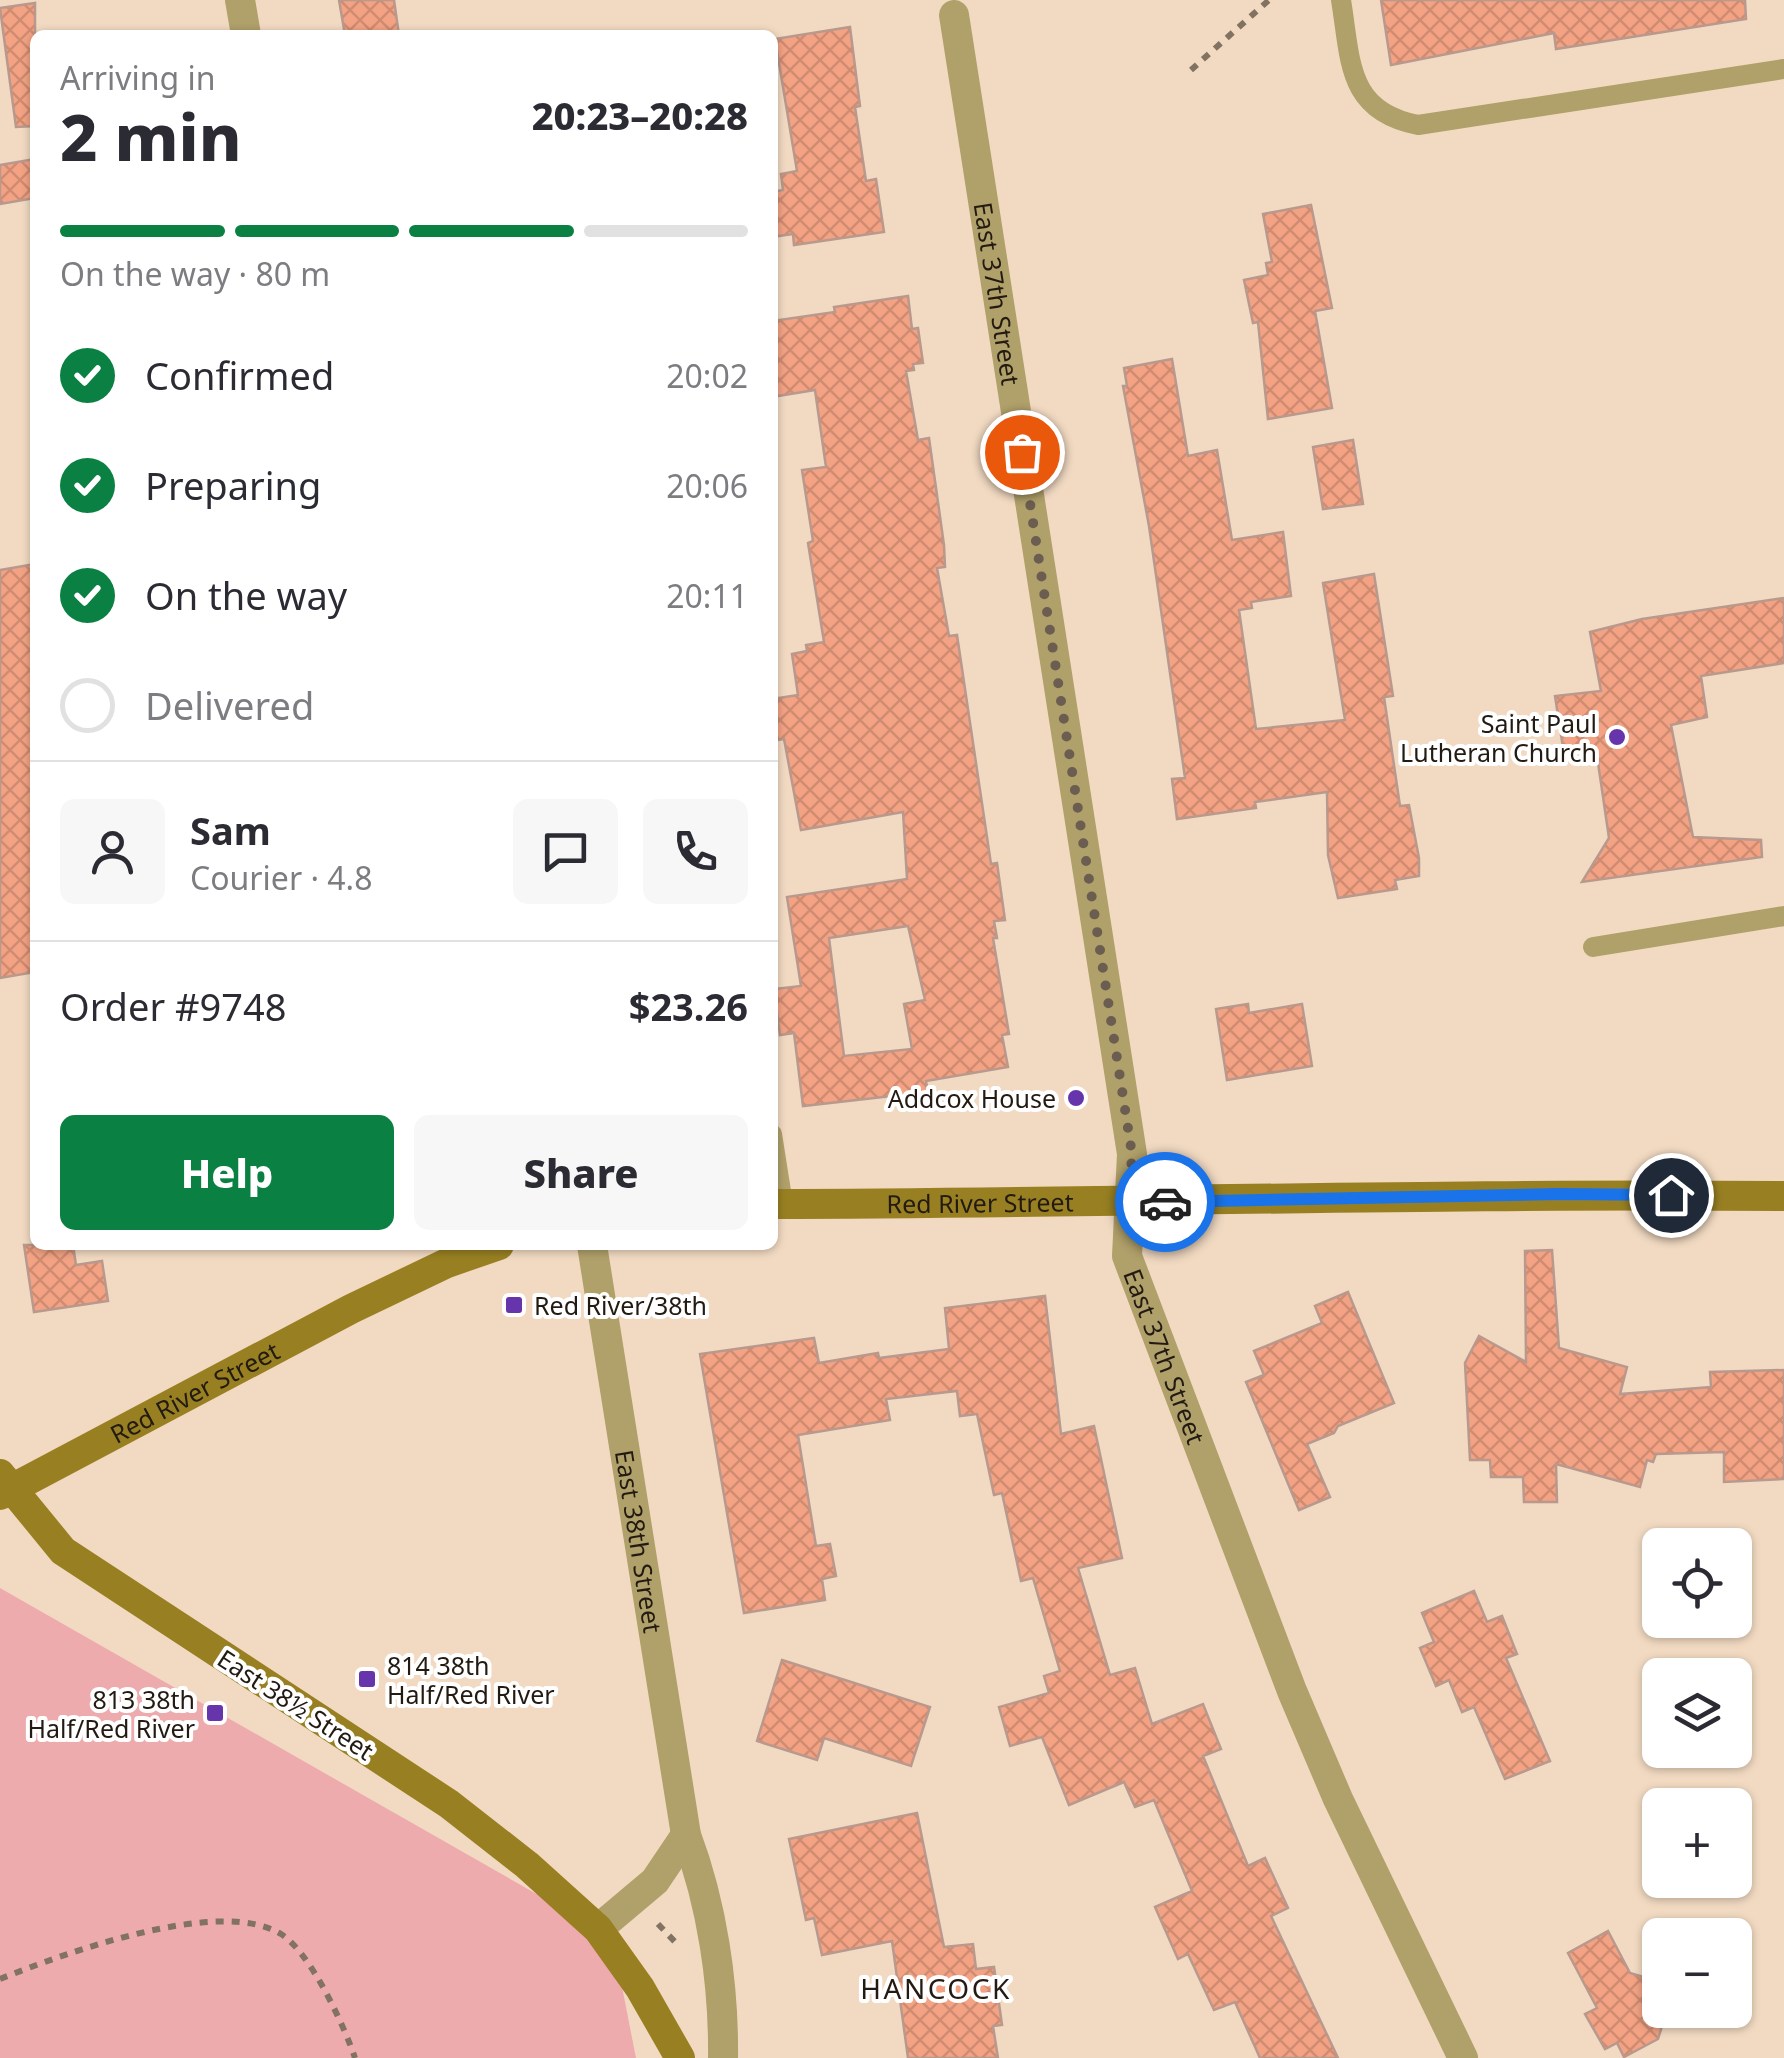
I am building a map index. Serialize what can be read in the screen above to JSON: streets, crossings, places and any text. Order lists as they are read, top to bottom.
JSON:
{
  "streets": {
    "main road": ["Red River Street", "East 38½ Street"],
    "street": ["East 37th Street", "East 38th Street"]
  },
  "crossings": [
    ["East 37th Street", "Red River Street"],
    ["Red River Street", "East 38½ Street"]
  ],
  "districts": ["HANCOCK"],
  "places": {
    "other": ["Saint Paul Lutheran Church", "Addcox House"],
    "transit": ["Red River/38th", "814 38th Half/Red River", "813 38th Half/Red River"]
  },
  "page": {
    "heading": ["2 min", "Arriving in", "20:23–20:28"],
    "panel": [
      "Sam",
      "Courier · 4.8",
      "Order #9748",
      "$23.26"
    ],
    "bar": "On the way · 80 m",
    "list": [
      ["Confirmed", "20:02"],
      ["Preparing", "20:06"],
      ["On the way", "20:11"],
      "Delivered"
    ],
    "buttons": ["Help", "Share"],
    "map_buttons": ["+", "−"]
  }
}
